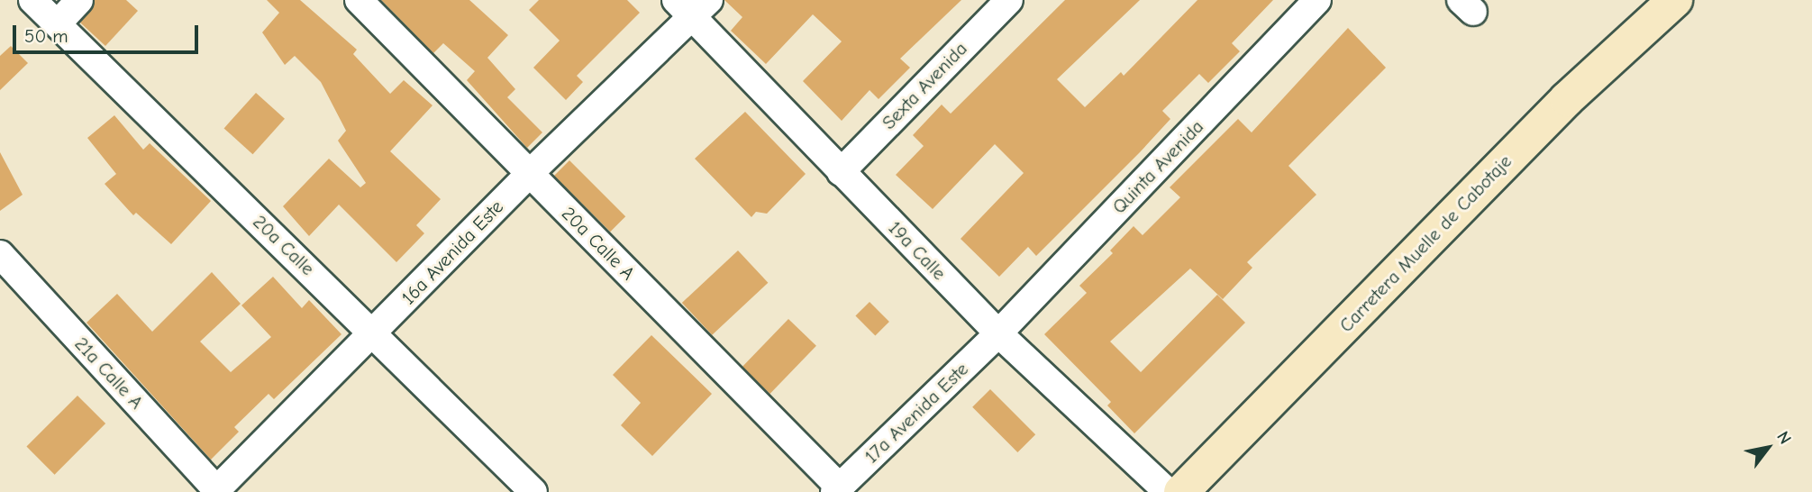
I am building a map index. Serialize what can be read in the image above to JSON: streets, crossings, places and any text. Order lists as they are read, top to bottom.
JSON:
{
  "streets": {
    "main road": ["Carretera Muelle de Cabotaje"],
    "street": [
      "Sexta Avenida",
      "Quinta Avenida",
      "20a Calle A",
      "20a Calle",
      "19a Calle",
      "16a Avenida Este",
      "21a Calle A",
      "17a Avenida Este"
    ]
  },
  "crossings": [
    ["Sexta Avenida", "19a Calle"],
    ["Quinta Avenida", "19a Calle"],
    ["Quinta Avenida", "17a Avenida Este"],
    ["20a Calle A", "16a Avenida Este"],
    ["20a Calle A", "17a Avenida Este"],
    ["20a Calle", "16a Avenida Este"],
    ["19a Calle", "16a Avenida Este"],
    ["19a Calle", "17a Avenida Este"],
    ["16a Avenida Este", "21a Calle A"]
  ],
  "scale_bar": "50 m",
  "north": "top right"
}
